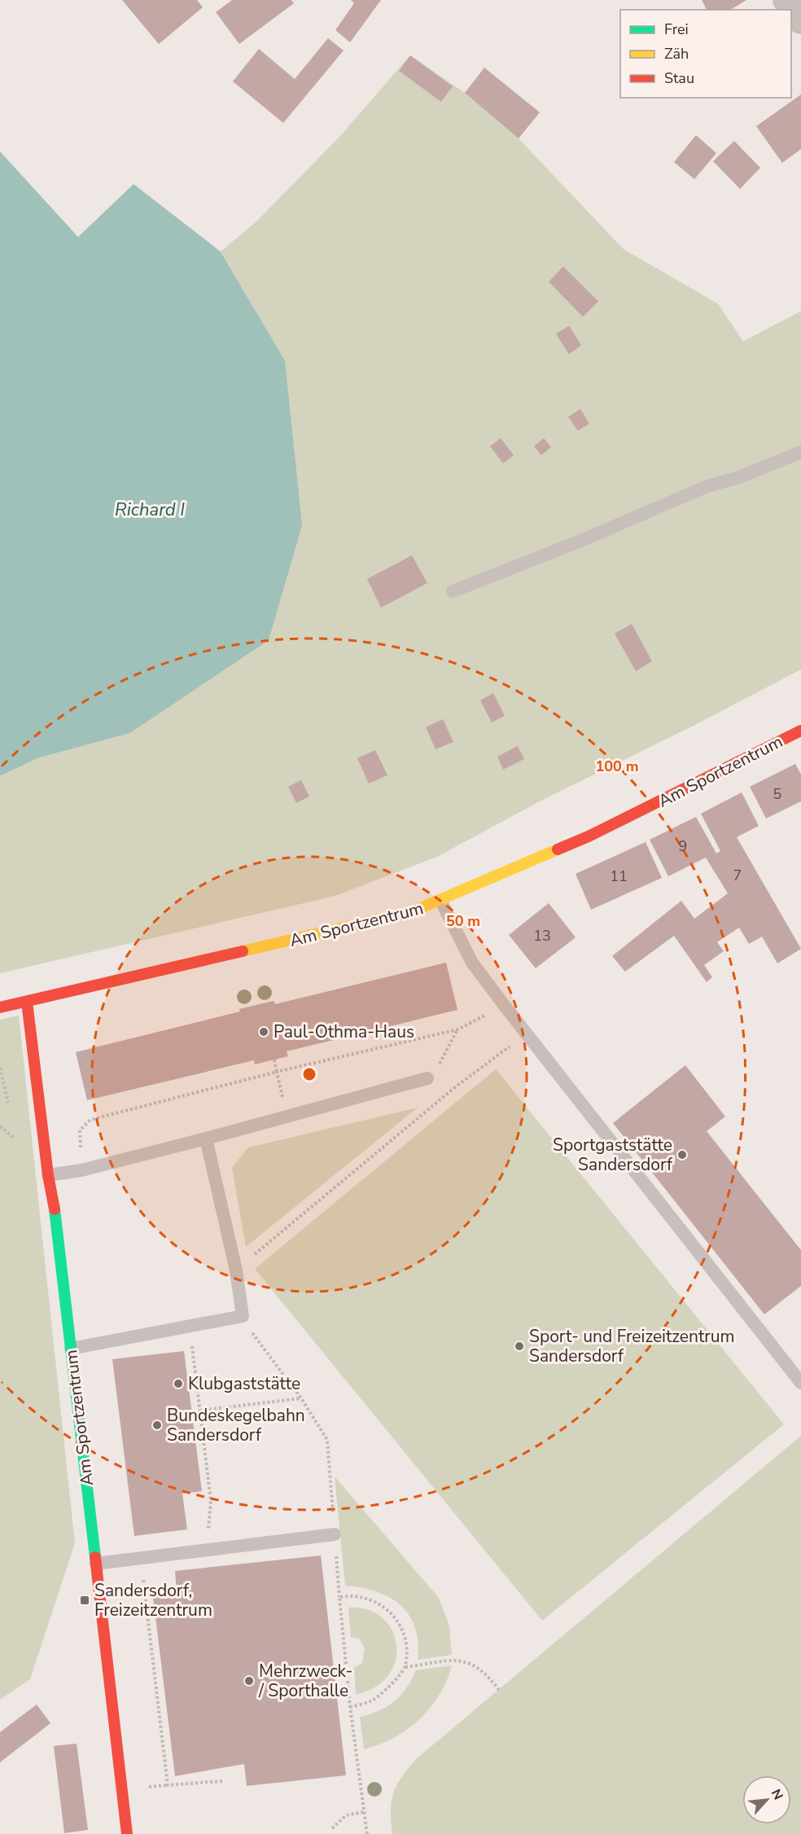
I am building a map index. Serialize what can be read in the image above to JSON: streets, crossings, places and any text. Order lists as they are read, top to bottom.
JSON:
{
  "streets": {
    "street": ["Am Sportzentrum"]
  },
  "water": ["Richard I"],
  "places": {
    "other": [
      "Paul-Othma-Haus",
      "Sportgaststätte Sandersdorf",
      "Sport- und Freizeitzentrum Sandersdorf",
      "Klubgaststätte",
      "Bundeskegelbahn Sandersdorf",
      "Mehrzweck- / Sporthalle"
    ],
    "transit": ["Sandersdorf, Freizeitzentrum"]
  },
  "house_numbers": [
    "5",
    "9",
    "7",
    "11",
    "13"
  ],
  "legend": ["Frei", "Zäh", "Stau"],
  "north": "top right",
  "rings": ["100 m", "50 m"]
}
